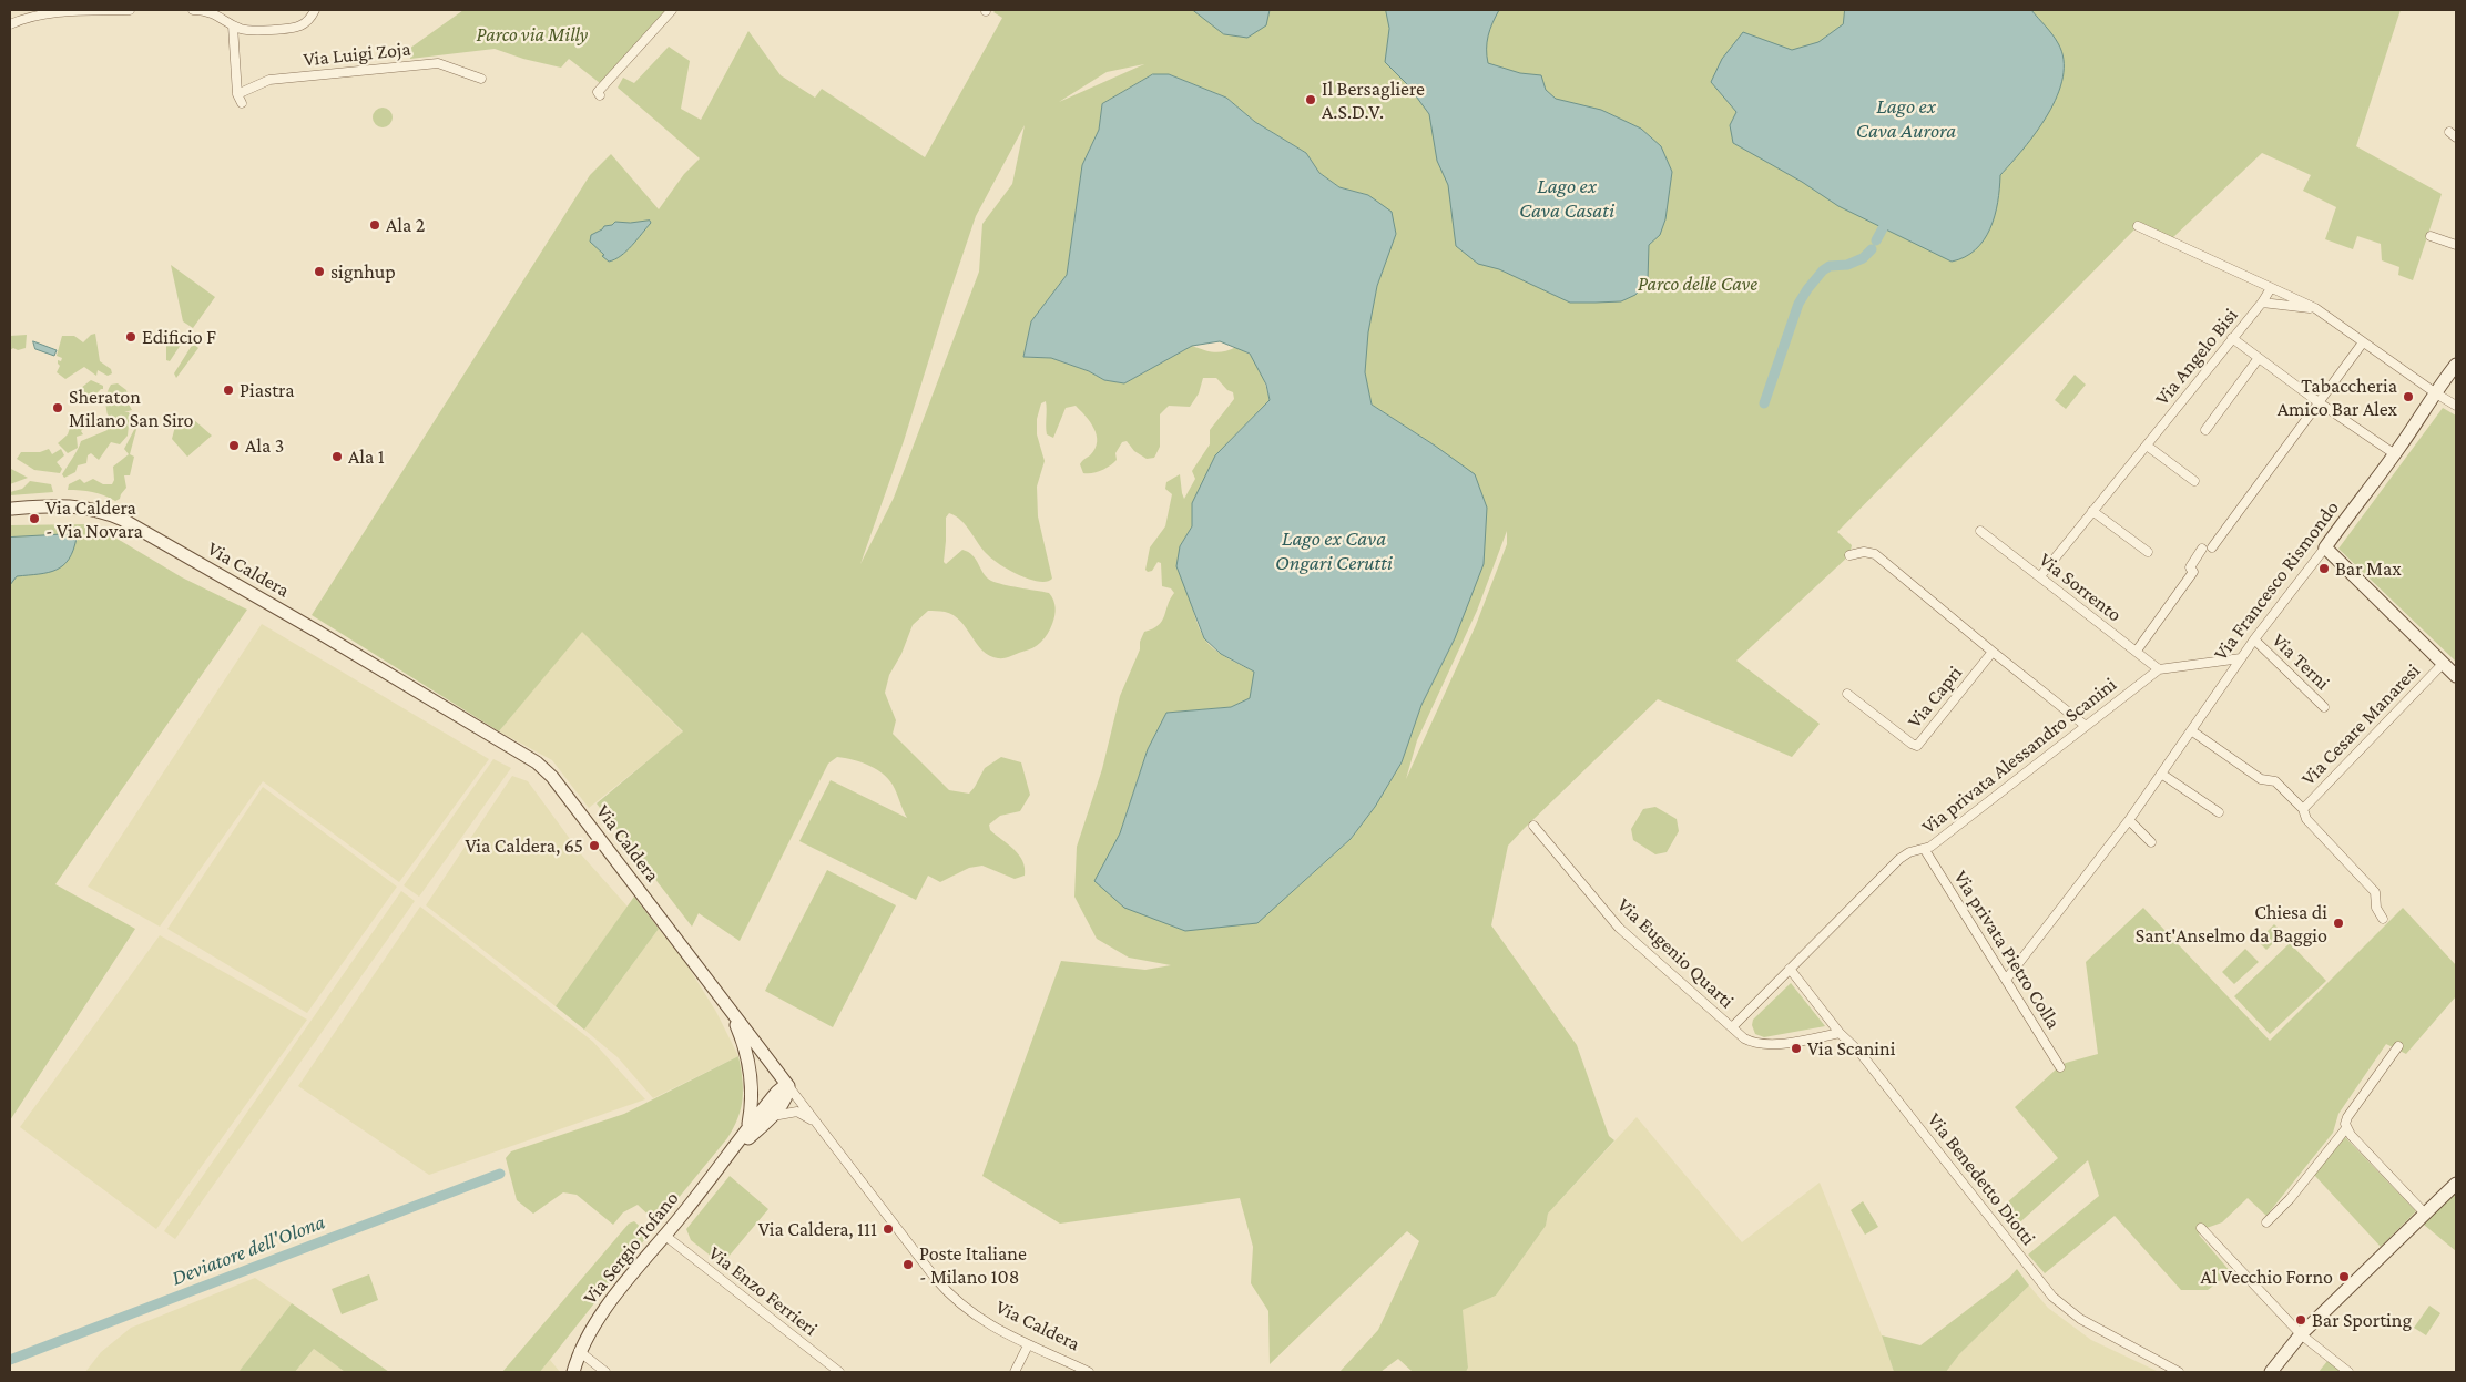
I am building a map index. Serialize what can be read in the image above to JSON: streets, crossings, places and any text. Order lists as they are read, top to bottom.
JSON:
{
  "streets": {
    "street": [
      "Via Luigi Zoja",
      "Via Angelo Bisi",
      "Via Caldera",
      "Via Francesco Rismondo",
      "Via Sorrento",
      "Via Terni",
      "Via Capri",
      "Via Cesare Manaresi",
      "Via privata Alessandro Scanini",
      "Via privata Pietro Colla",
      "Via Eugenio Quarti",
      "Via Benedetto Diotti",
      "Via Sergio Tofano",
      "Via Enzo Ferrieri"
    ]
  },
  "crossings": [
    ["Via Angelo Bisi", "Via Sorrento"],
    ["Via Caldera", "Via Sergio Tofano"],
    ["Via Francesco Rismondo", "Via Terni"],
    ["Via Francesco Rismondo", "Via Cesare Manaresi"],
    ["Via Francesco Rismondo", "Via privata Pietro Colla"],
    ["Via Sorrento", "Via privata Alessandro Scanini"],
    ["Via privata Alessandro Scanini", "Via privata Pietro Colla"],
    ["Via privata Alessandro Scanini", "Via Eugenio Quarti"],
    ["Via privata Alessandro Scanini", "Via Benedetto Diotti"],
    ["Via Sergio Tofano", "Via Enzo Ferrieri"]
  ],
  "water": [
    "Lago ex Cava Aurora",
    "Lago ex Cava Casati",
    "Lago ex Cava Ongari Cerutti",
    "Deviatore dell'Olona"
  ],
  "parks": ["Parco via Milly", "Parco delle Cave"],
  "places": [
    "Il Bersagliere A.S.D.V.",
    "Ala 2",
    "signhup",
    "Edificio F",
    "Piastra",
    "Tabaccheria Amico Bar Alex",
    "Sheraton Milano San Siro",
    "Ala 3",
    "Ala 1",
    "Via Caldera - Via Novara",
    "Bar Max",
    "Via Caldera, 65",
    "Chiesa di Sant'Anselmo da Baggio",
    "Via Scanini",
    "Via Caldera, 111",
    "Poste Italiane - Milano 108",
    "Al Vecchio Forno",
    "Bar Sporting"
  ]
}
